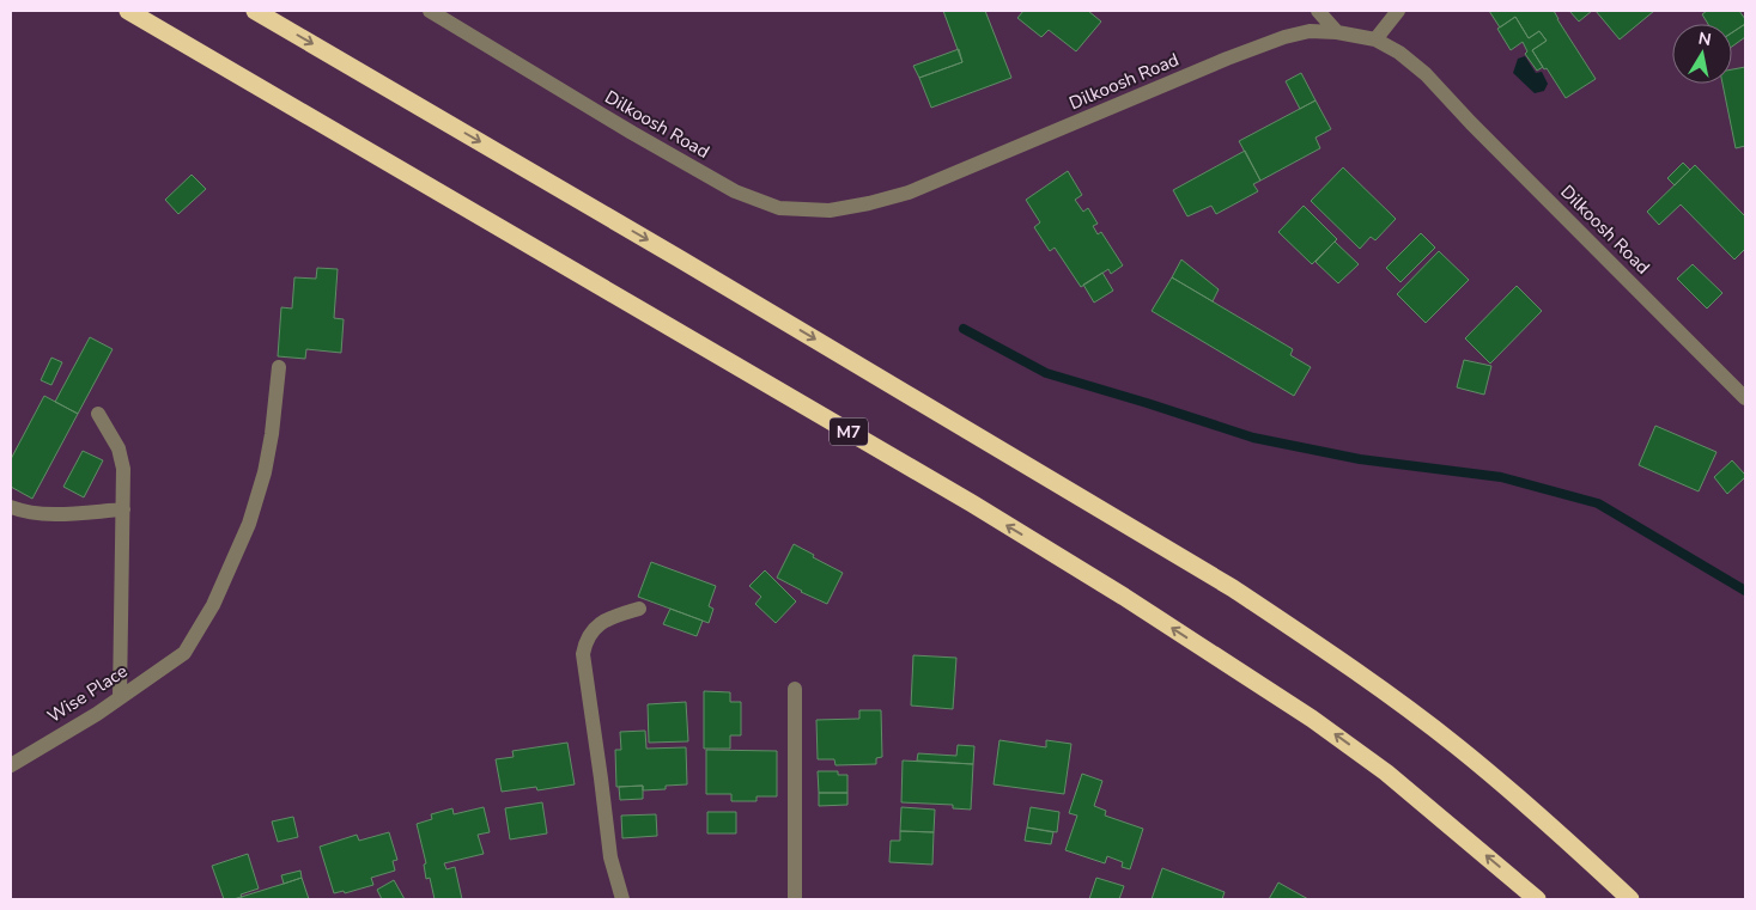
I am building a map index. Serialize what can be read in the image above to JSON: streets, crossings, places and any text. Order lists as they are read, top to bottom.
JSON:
{
  "streets": {
    "highway": ["M7"],
    "street": ["Dilkoosh Road", "Wise Place"]
  },
  "north": "top"
}
